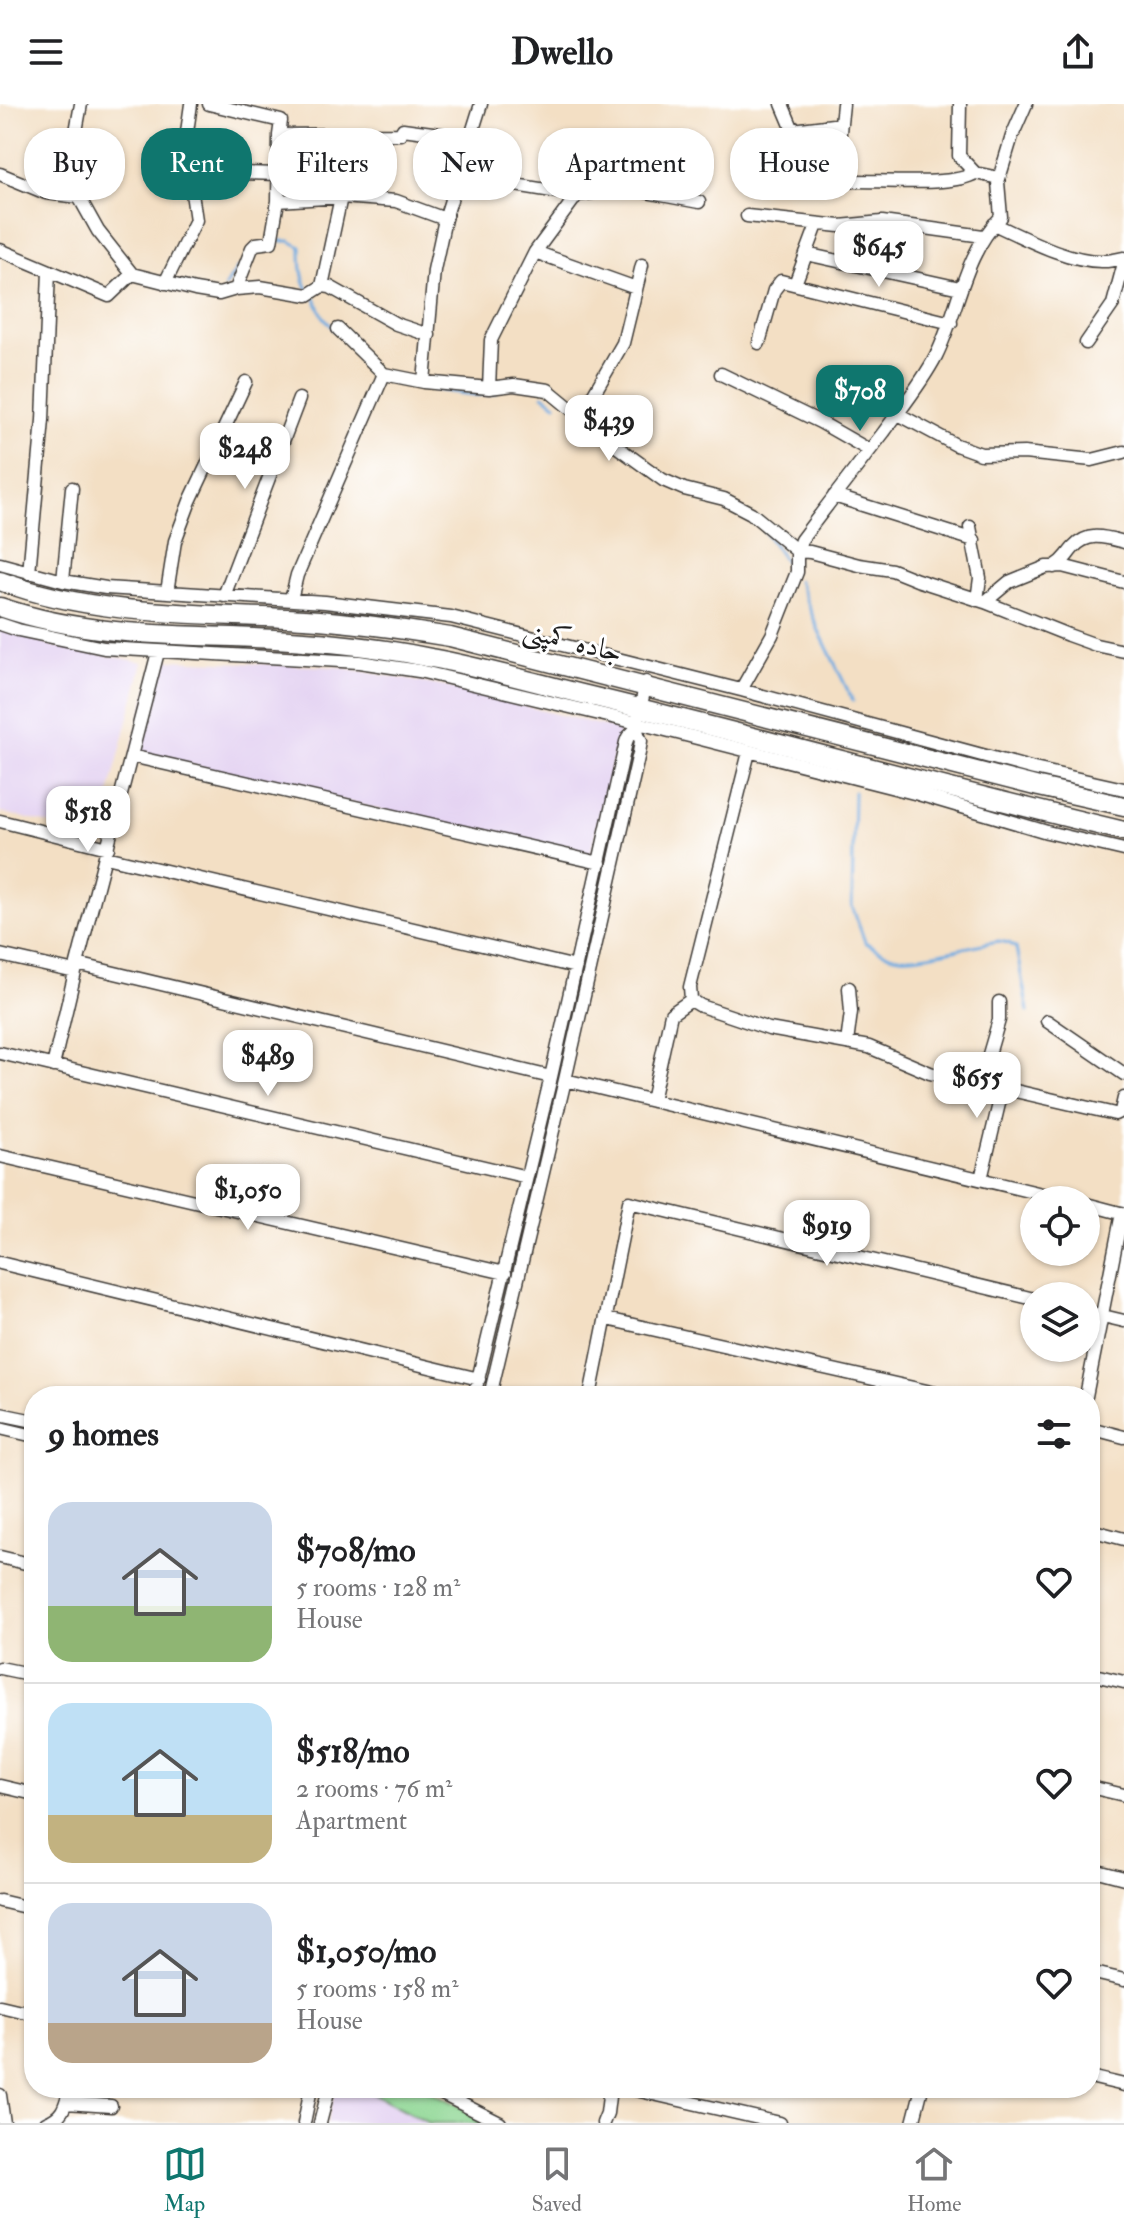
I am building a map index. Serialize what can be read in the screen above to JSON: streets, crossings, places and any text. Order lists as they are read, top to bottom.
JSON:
{
  "streets": {
    "highway": ["جاده کمپنی"]
  },
  "page": {
    "header": "Dwello",
    "chip": [
      "Buy",
      "Rent",
      "Filters",
      "New",
      "Apartment",
      "House"
    ],
    "price": [
      "$645",
      "$708",
      "$439",
      "$248",
      "$518",
      "$489",
      "$655",
      "$1,050",
      "$919"
    ],
    "heading": "9 homes",
    "list": [
      {
        "name": "$708/mo",
        "note": "5 rooms · 128 m² · House"
      },
      {
        "name": "$518/mo",
        "note": "2 rooms · 76 m² · Apartment"
      },
      {
        "name": "$1,050/mo",
        "note": "5 rooms · 158 m² · House"
      }
    ],
    "tabs": ["Map", "Saved", "Home"]
  }
}
